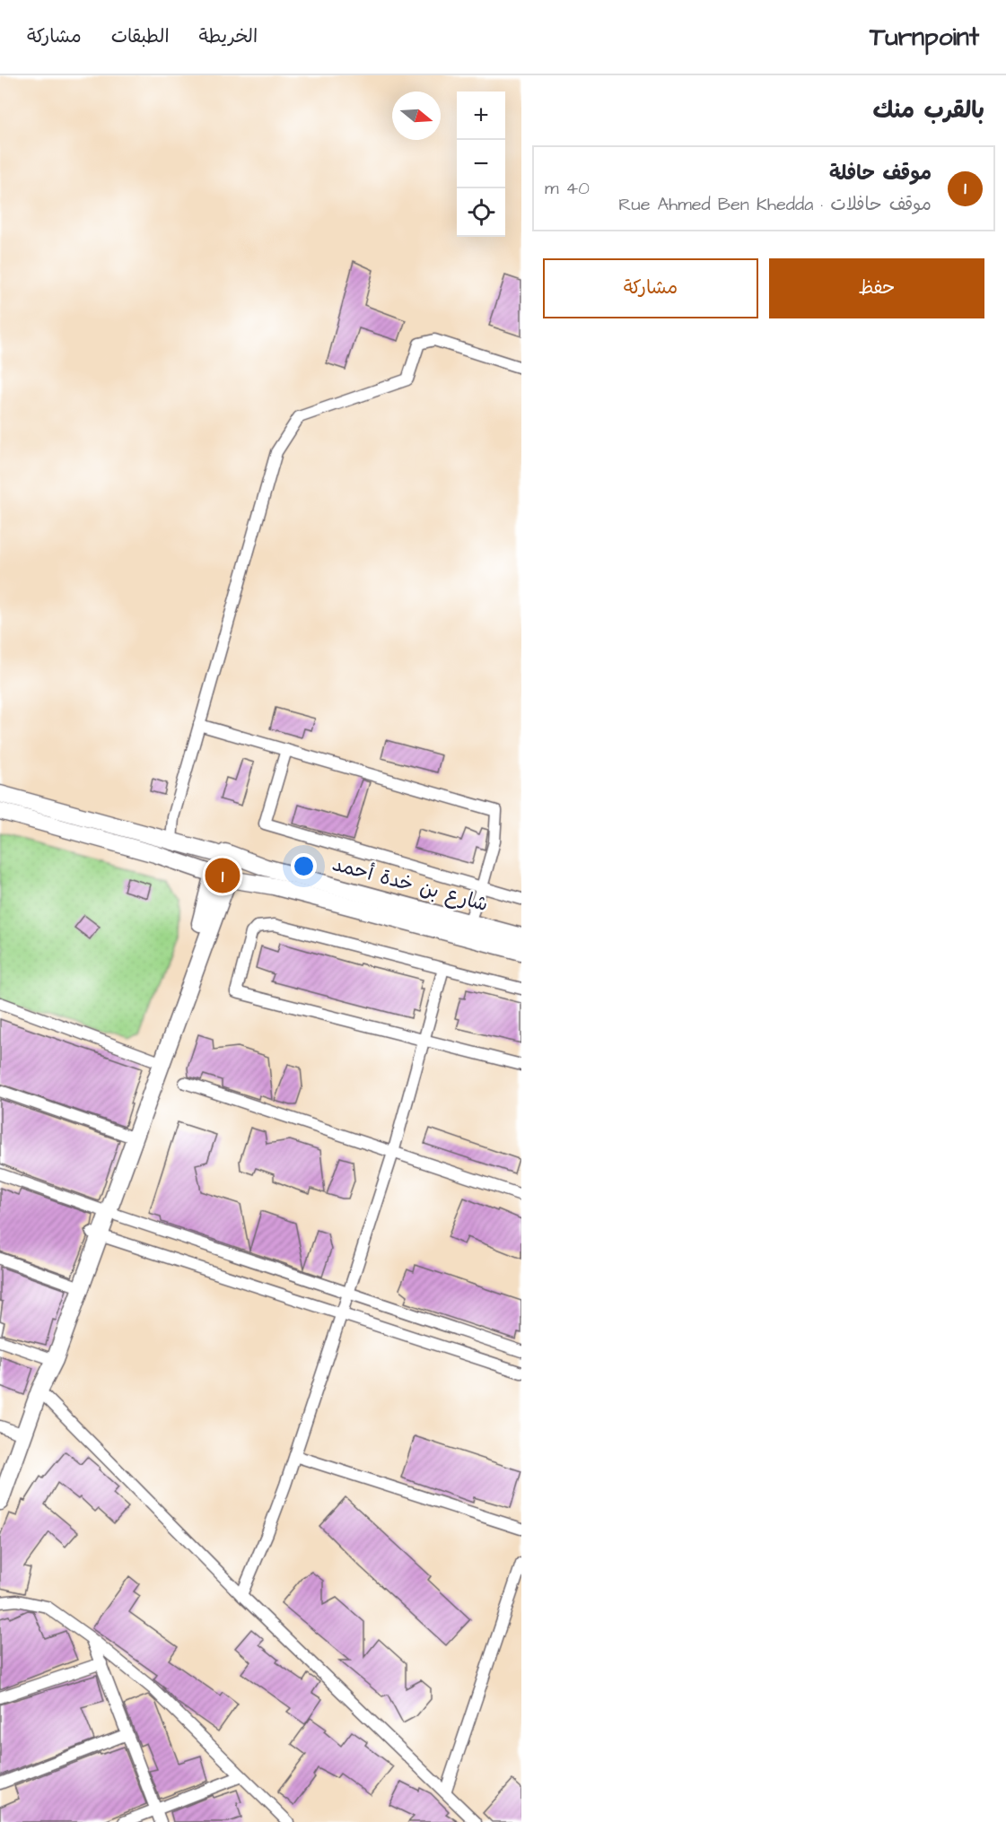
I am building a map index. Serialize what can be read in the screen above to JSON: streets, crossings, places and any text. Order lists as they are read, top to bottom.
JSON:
{
  "streets": {
    "main road": ["شارع بن خدة أحمد"]
  },
  "north": "right",
  "page": {
    "header": "Turnpoint",
    "nav": ["الخريطة", "الطبقات", "مشاركة"],
    "heading": "بالقرب منك",
    "map_buttons": ["+", "−"],
    "list": [
      {
        "mark": "1",
        "name": "موقف حافلة",
        "note": "موقف حافلات · Rue Ahmed Ben Khedda",
        "value": "40 m"
      }
    ],
    "buttons": ["حفظ", "مشاركة"],
    "pins": "1"
  }
}
